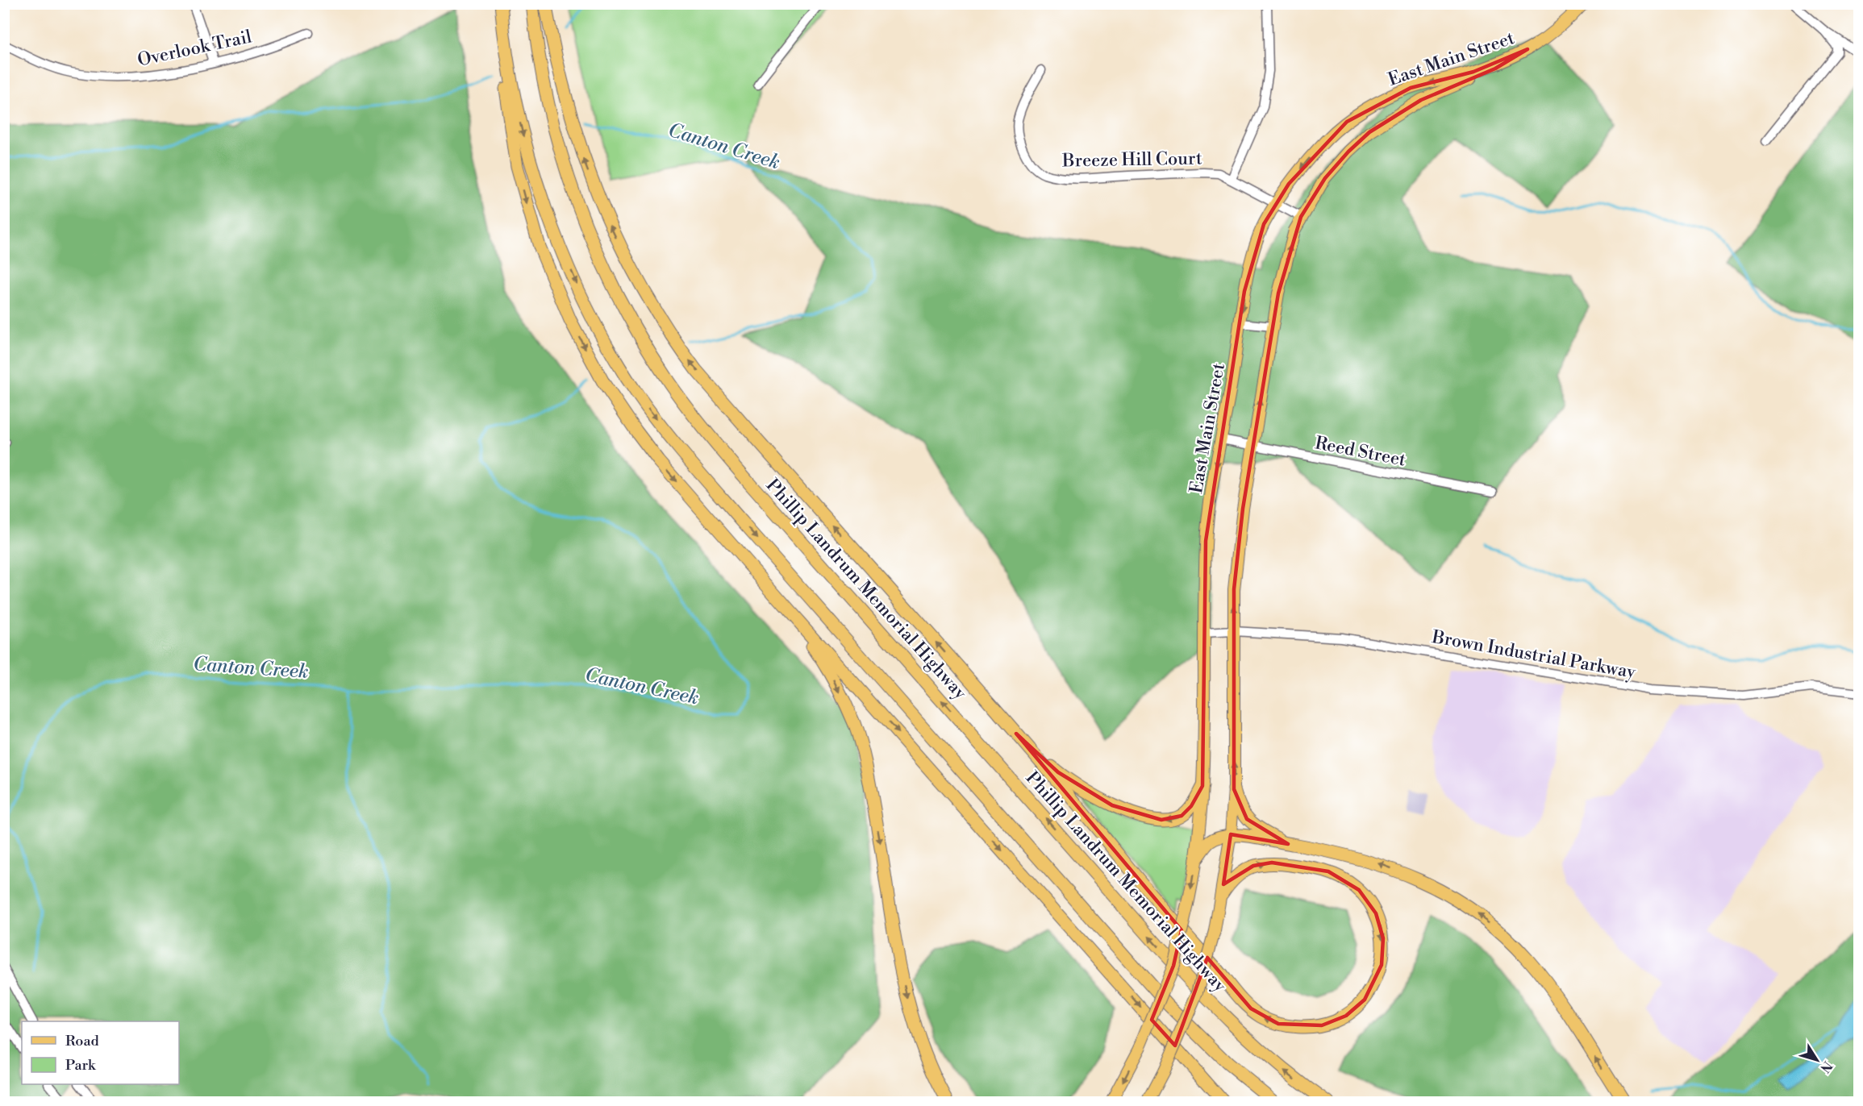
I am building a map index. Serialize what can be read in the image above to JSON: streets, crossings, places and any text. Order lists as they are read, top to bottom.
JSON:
{
  "streets": {
    "highway": ["Phillip Landrum Memorial Highway"],
    "main road": ["East Main Street"],
    "street": [
      "Overlook Trail",
      "Breeze Hill Court",
      "Reed Street",
      "Brown Industrial Parkway"
    ]
  },
  "crossings": [
    ["East Main Street", "Breeze Hill Court"],
    ["East Main Street", "Reed Street"],
    ["East Main Street", "Brown Industrial Parkway"]
  ],
  "water": ["Canton Creek"],
  "legend": ["Road", "Park"],
  "north": "bottom right"
}
